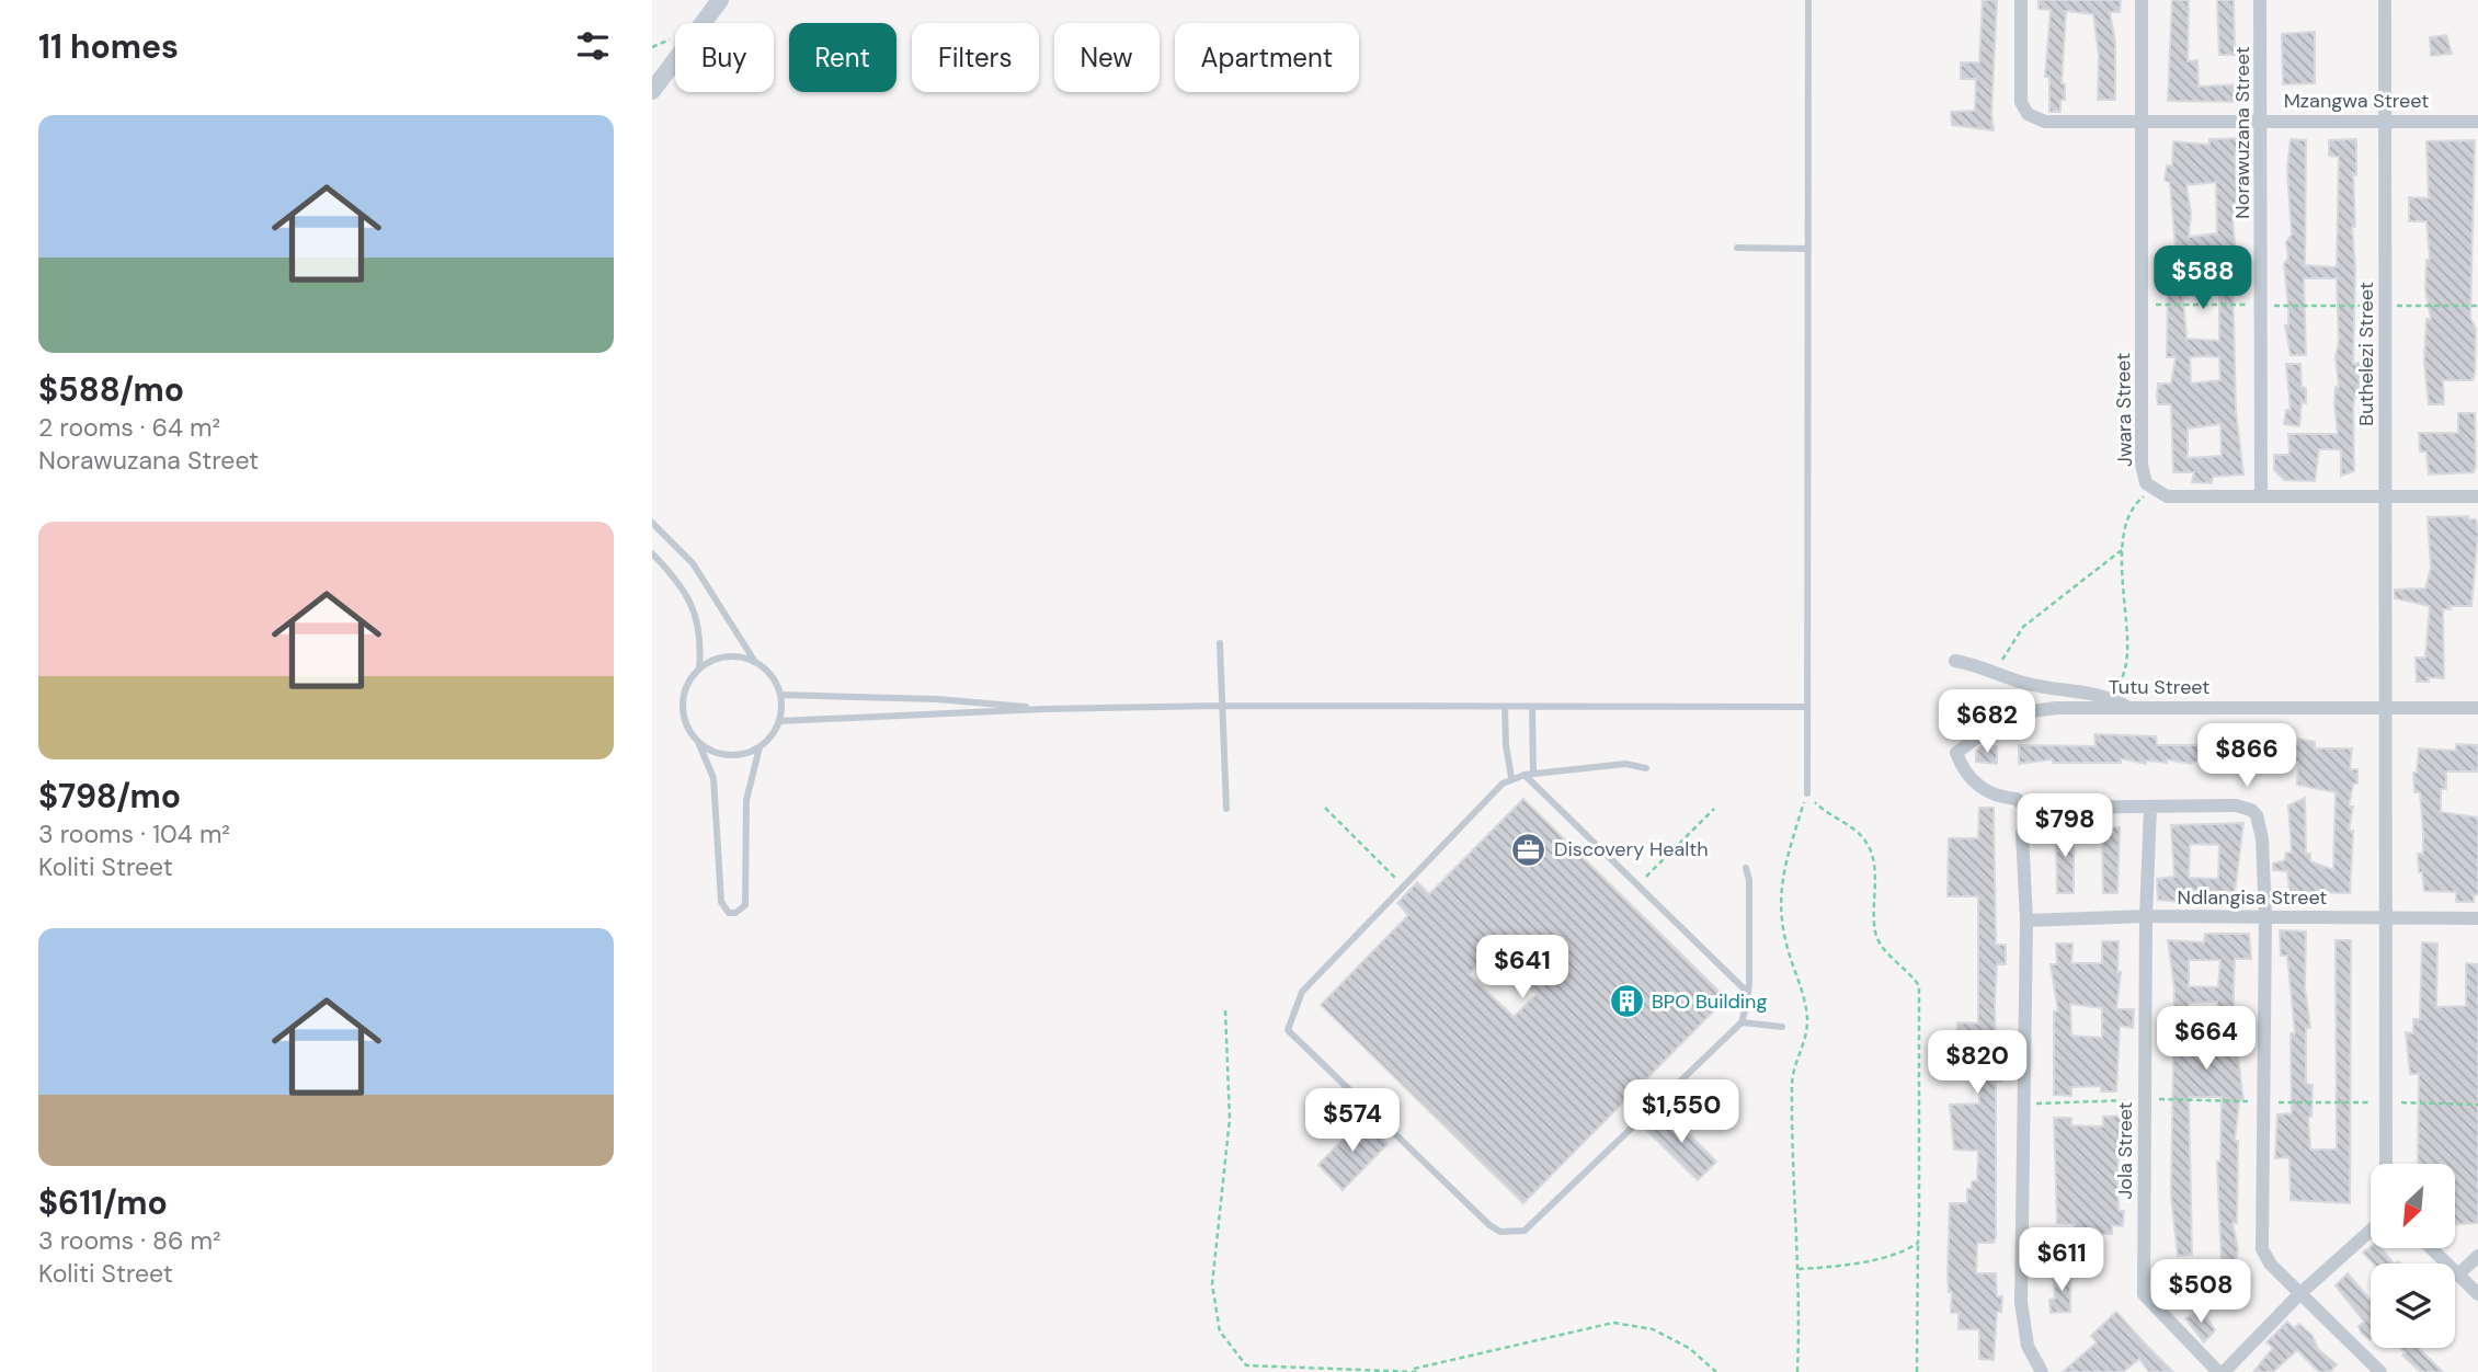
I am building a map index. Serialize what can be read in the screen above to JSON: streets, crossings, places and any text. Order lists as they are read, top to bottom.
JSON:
{
  "streets": {
    "street": [
      "Mzangwa Street",
      "Norawuzana Street",
      "Buthelezi Street",
      "Jwara Street",
      "Tutu Street",
      "Ndlangisa Street",
      "Jola Street"
    ]
  },
  "crossings": [
    ["Mzangwa Street", "Norawuzana Street"],
    ["Mzangwa Street", "Buthelezi Street"],
    ["Mzangwa Street", "Jwara Street"],
    ["Norawuzana Street", "Jwara Street"],
    ["Buthelezi Street", "Jwara Street"],
    ["Buthelezi Street", "Tutu Street"],
    ["Buthelezi Street", "Ndlangisa Street"],
    ["Ndlangisa Street", "Jola Street"]
  ],
  "places": {
    "office": ["Discovery Health"],
    "building": ["BPO Building"]
  },
  "north": "bottom left",
  "page": {
    "heading": "11 homes",
    "chip": [
      "Buy",
      "Rent",
      "Filters",
      "New",
      "Apartment"
    ],
    "list": [
      {
        "name": "$588/mo",
        "note": "2 rooms · 64 m² · Norawuzana Street"
      },
      {
        "name": "$798/mo",
        "note": "3 rooms · 104 m² · Koliti Street"
      },
      {
        "name": "$611/mo",
        "note": "3 rooms · 86 m² · Koliti Street"
      }
    ],
    "price": [
      "$588",
      "$682",
      "$866",
      "$798",
      "$641",
      "$664",
      "$820",
      "$1,550",
      "$574",
      "$611",
      "$508"
    ]
  }
}
